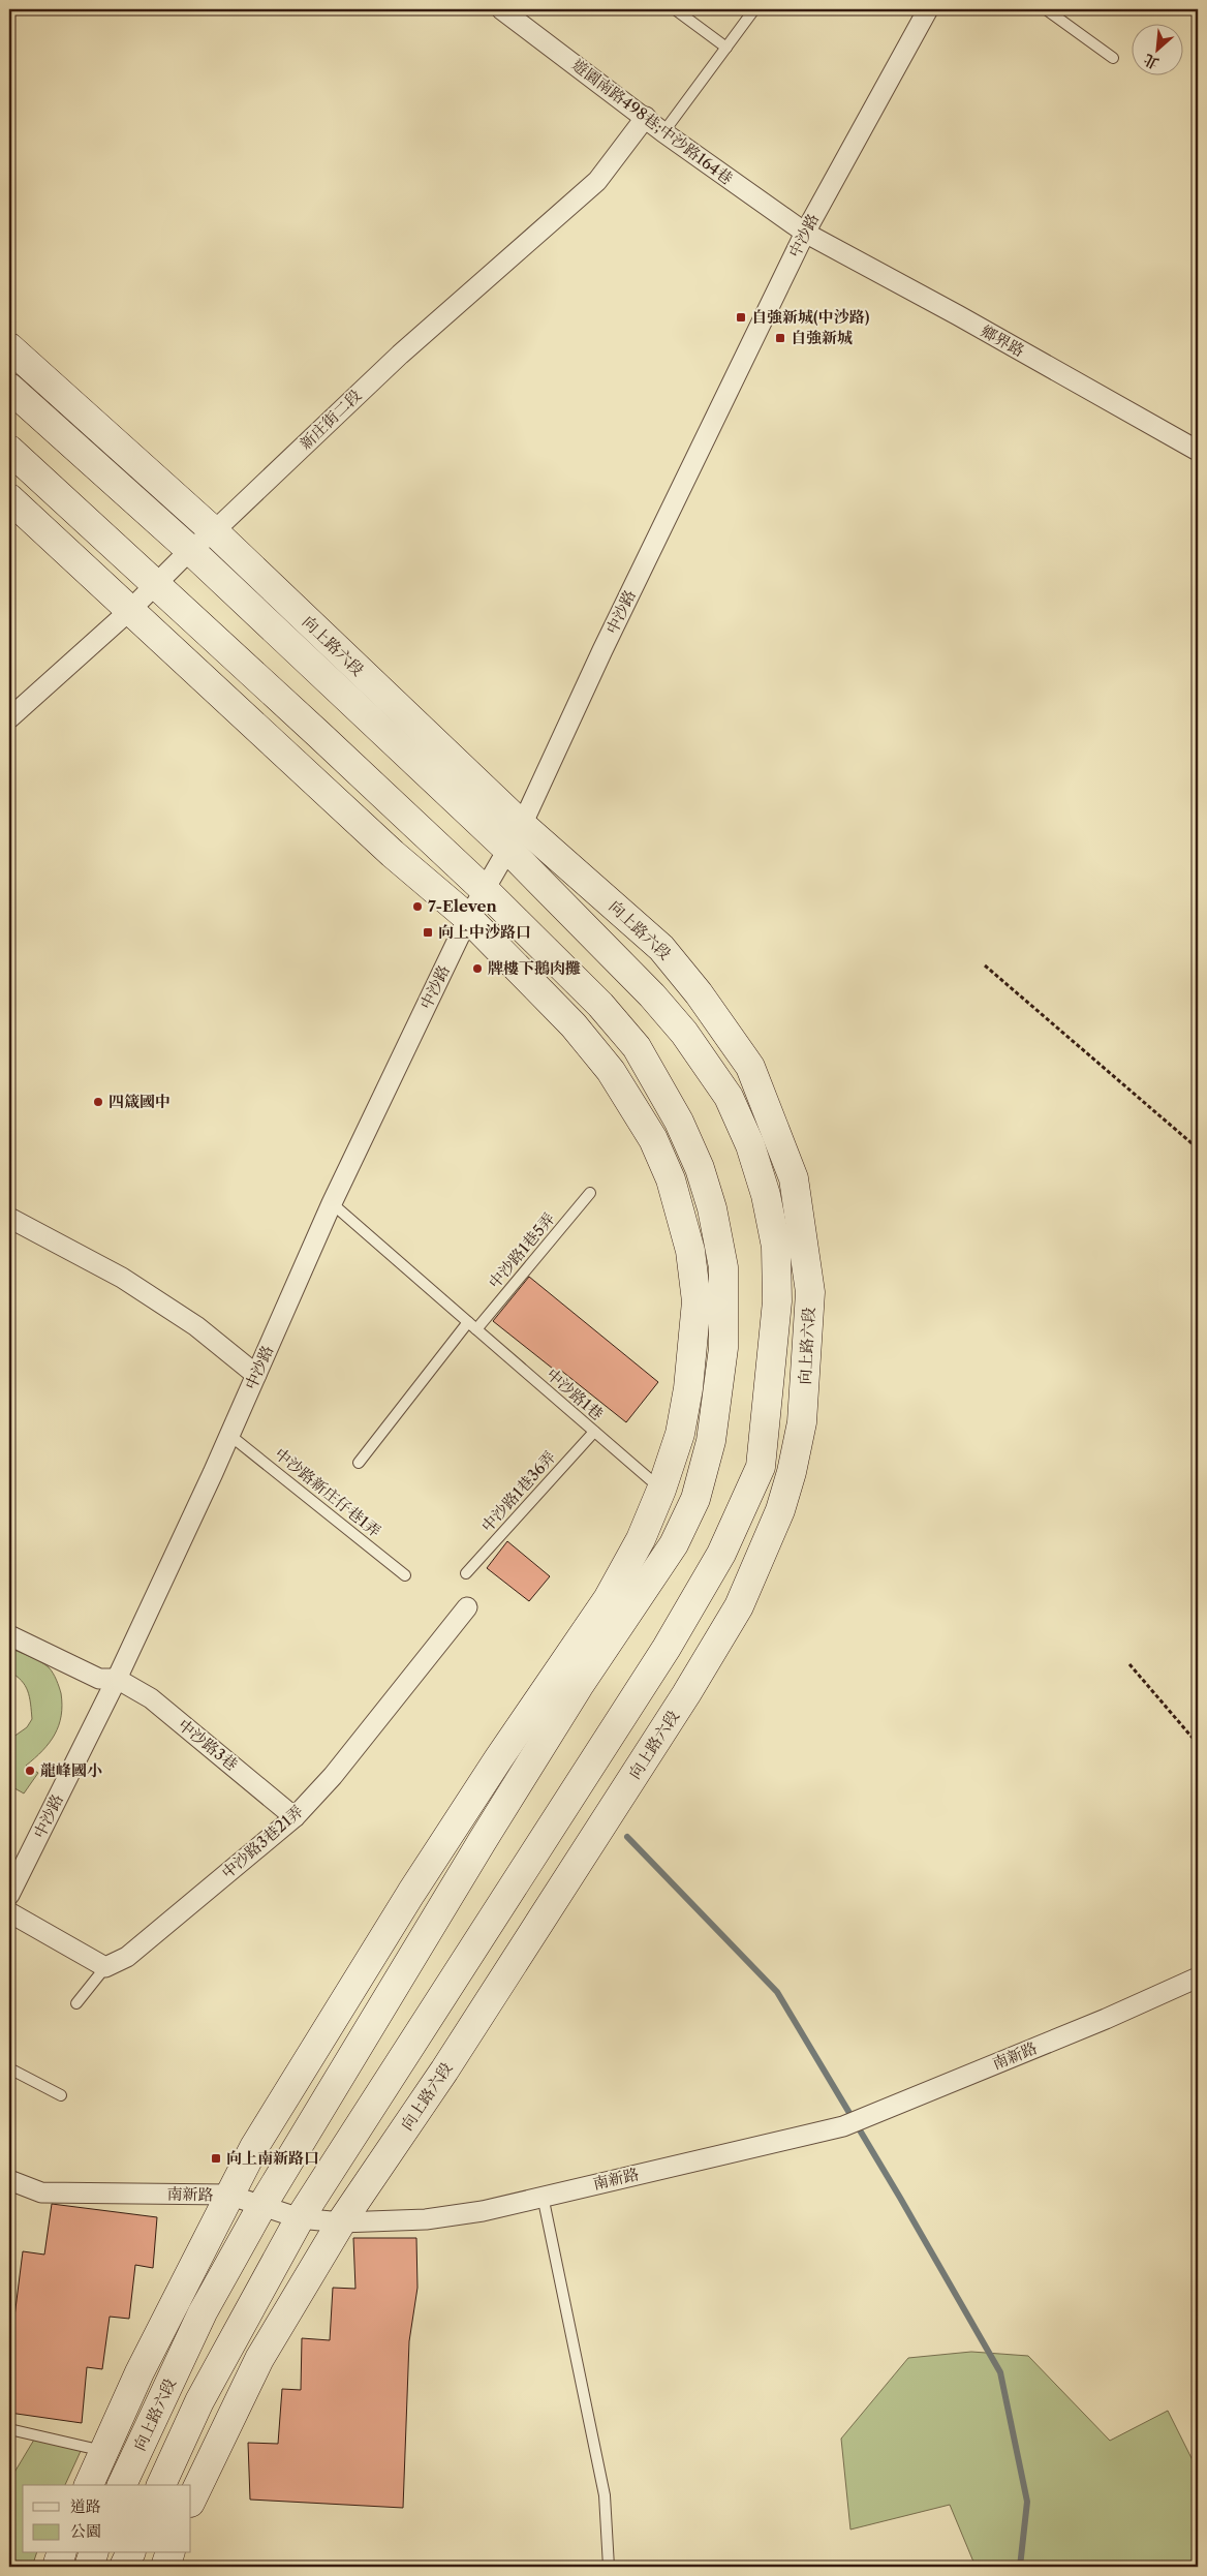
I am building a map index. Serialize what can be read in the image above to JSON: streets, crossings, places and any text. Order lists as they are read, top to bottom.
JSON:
{
  "streets": {
    "main road": ["向上路六段"],
    "street": [
      "遊園南路498巷;中沙路164巷",
      "中沙路",
      "鄉界路",
      "新庄街二段",
      "中沙路3巷",
      "中沙路3巷21弄",
      "南新路"
    ],
    "lane": [
      "中沙路1巷5弄",
      "中沙路1巷",
      "中沙路1巷36弄",
      "中沙路新庄仔巷1弄"
    ]
  },
  "crossings": [
    ["遊園南路498巷;中沙路164巷", "中沙路"],
    ["遊園南路498巷;中沙路164巷", "鄉界路"],
    ["遊園南路498巷;中沙路164巷", "新庄街二段"],
    ["中沙路", "鄉界路"],
    ["中沙路", "向上路六段"],
    ["中沙路", "中沙路1巷"],
    ["中沙路", "中沙路新庄仔巷1弄"],
    ["中沙路", "中沙路3巷"],
    ["新庄街二段", "向上路六段"],
    ["向上路六段", "中沙路1巷"],
    ["向上路六段", "南新路"],
    ["中沙路1巷5弄", "中沙路1巷"],
    ["中沙路1巷", "中沙路1巷36弄"],
    ["中沙路3巷", "中沙路3巷21弄"]
  ],
  "places": {
    "transit": [
      "自強新城(中沙路)",
      "自強新城",
      "向上中沙路口",
      "向上南新路口"
    ],
    "other": [
      "7-Eleven",
      "牌樓下鵝肉攤",
      "四箴國中",
      "龍峰國小"
    ]
  },
  "legend": ["道路", "公園"],
  "north": "bottom left"
}
